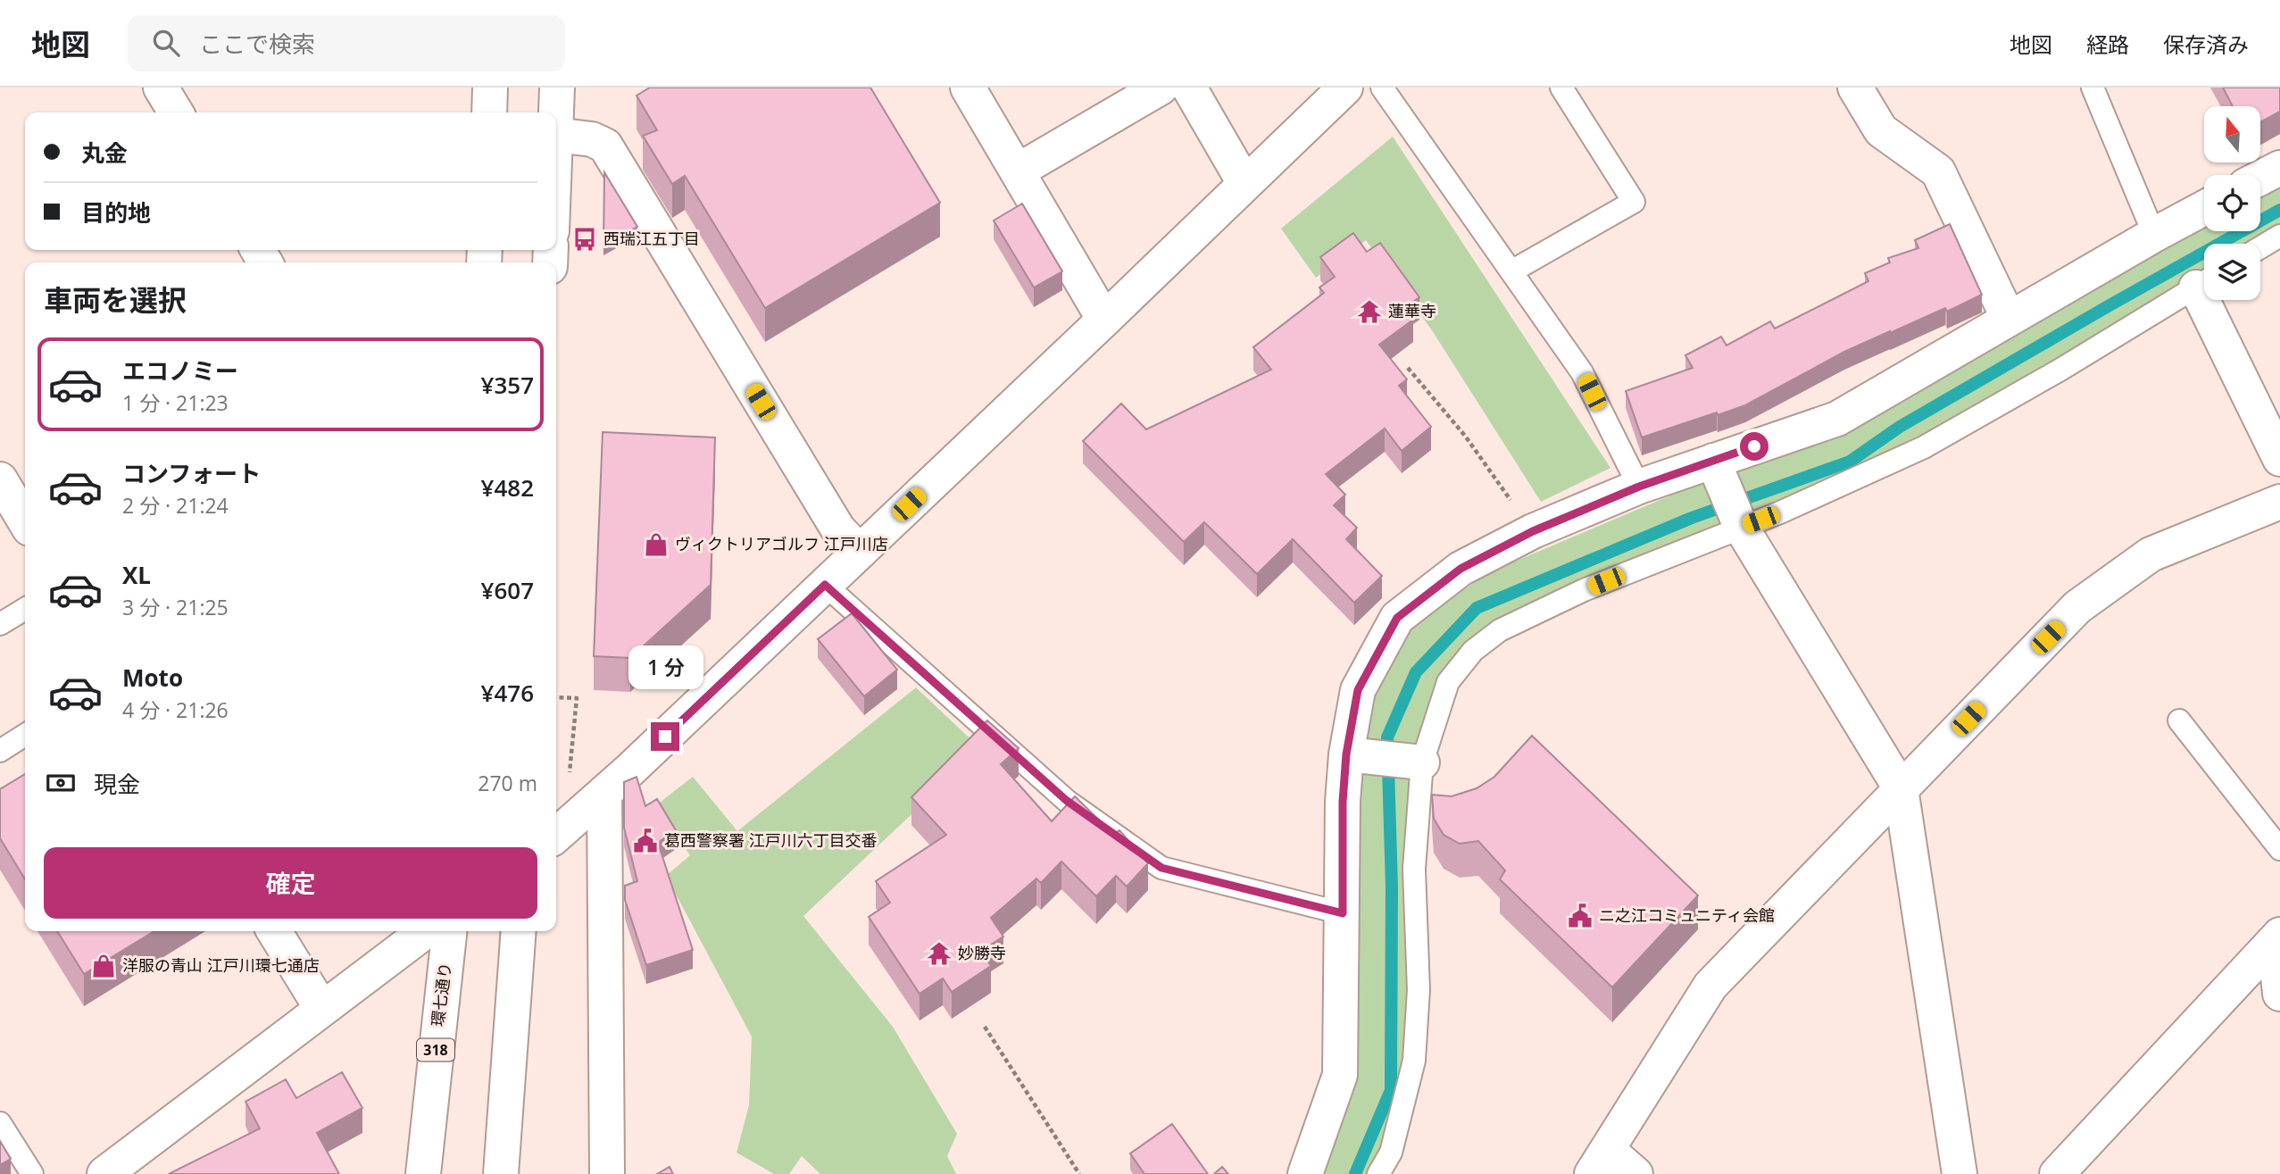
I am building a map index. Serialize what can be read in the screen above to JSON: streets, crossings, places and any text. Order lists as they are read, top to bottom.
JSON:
{
  "streets": {
    "street": ["環七通り", "318"]
  },
  "places": {
    "bus stop": ["西瑞江五丁目"],
    "temple": ["蓮華寺", "妙勝寺"],
    "shop": ["ヴィクトリアゴルフ 江戸川店", "洋服の青山 江戸川環七通店"],
    "public building": ["葛西警察署 江戸川六丁目交番", "ニ之江コミュニティ会館"]
  },
  "north": "top",
  "page": {
    "header": "地図",
    "search": "ここで検索",
    "nav": ["地図", "経路", "保存済み"],
    "banner": ["丸金", "目的地"],
    "heading": "車両を選択",
    "list": [
      {
        "name": "エコノミー",
        "note": "1 分 · 21:23",
        "value": "¥357"
      },
      {
        "name": "コンフォート",
        "note": "2 分 · 21:24",
        "value": "¥482"
      },
      {
        "name": "XL",
        "note": "3 分 · 21:25",
        "value": "¥607"
      },
      {
        "name": "Moto",
        "note": "4 分 · 21:26",
        "value": "¥476"
      }
    ],
    "bubble": "1 分",
    "pay": ["現金", "270 m"],
    "buttons": "確定"
  }
}
